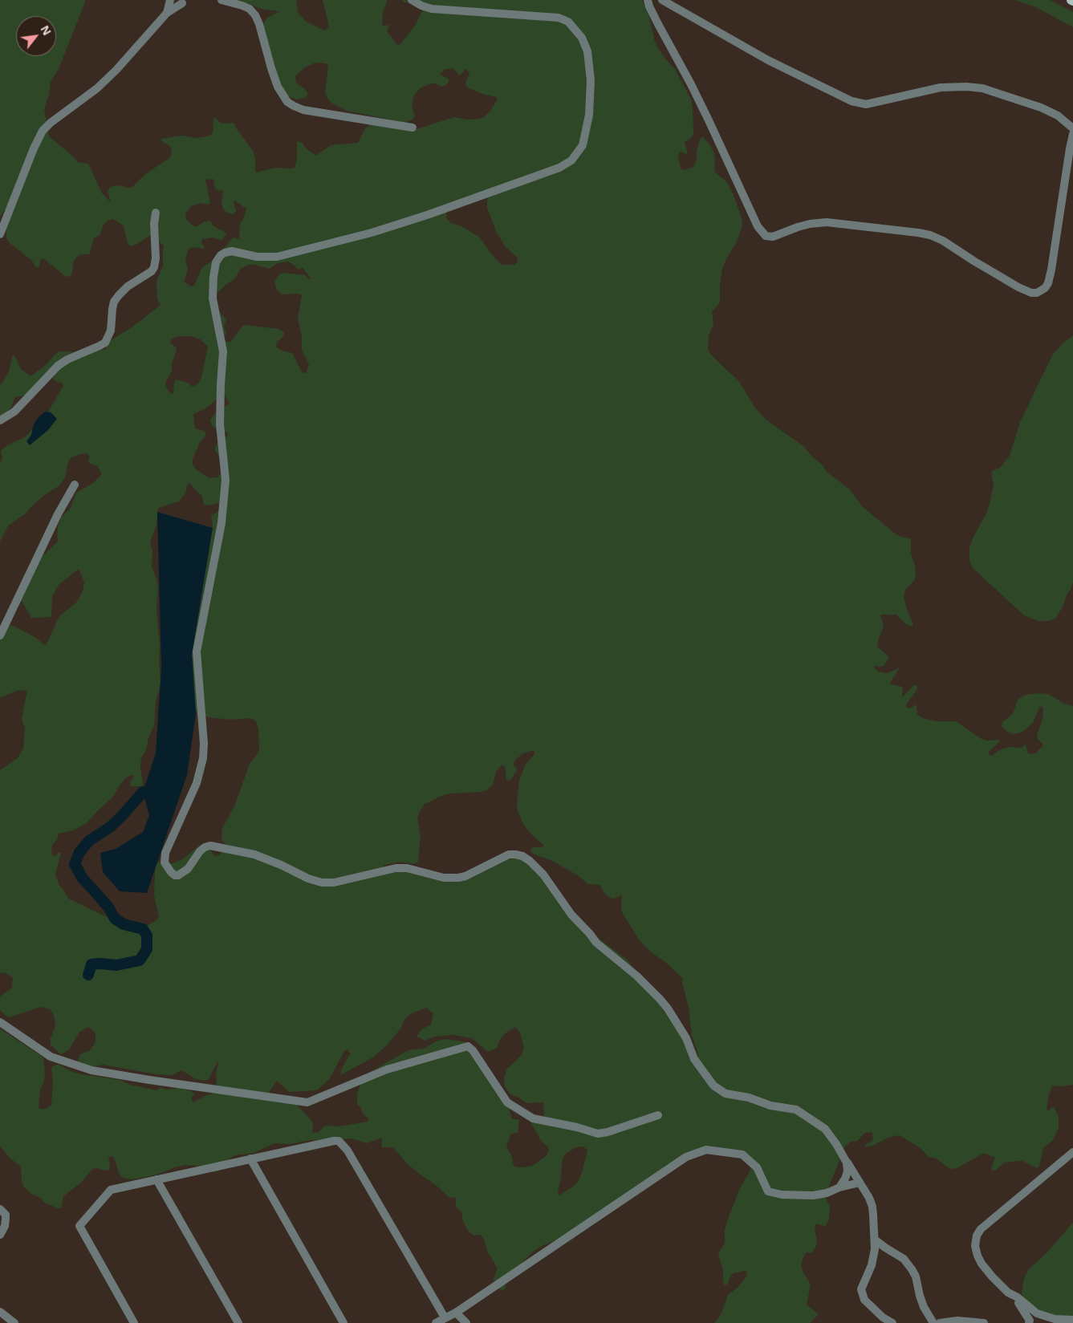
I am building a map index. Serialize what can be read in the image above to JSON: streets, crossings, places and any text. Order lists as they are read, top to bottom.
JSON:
{
  "north": "top right"
}
